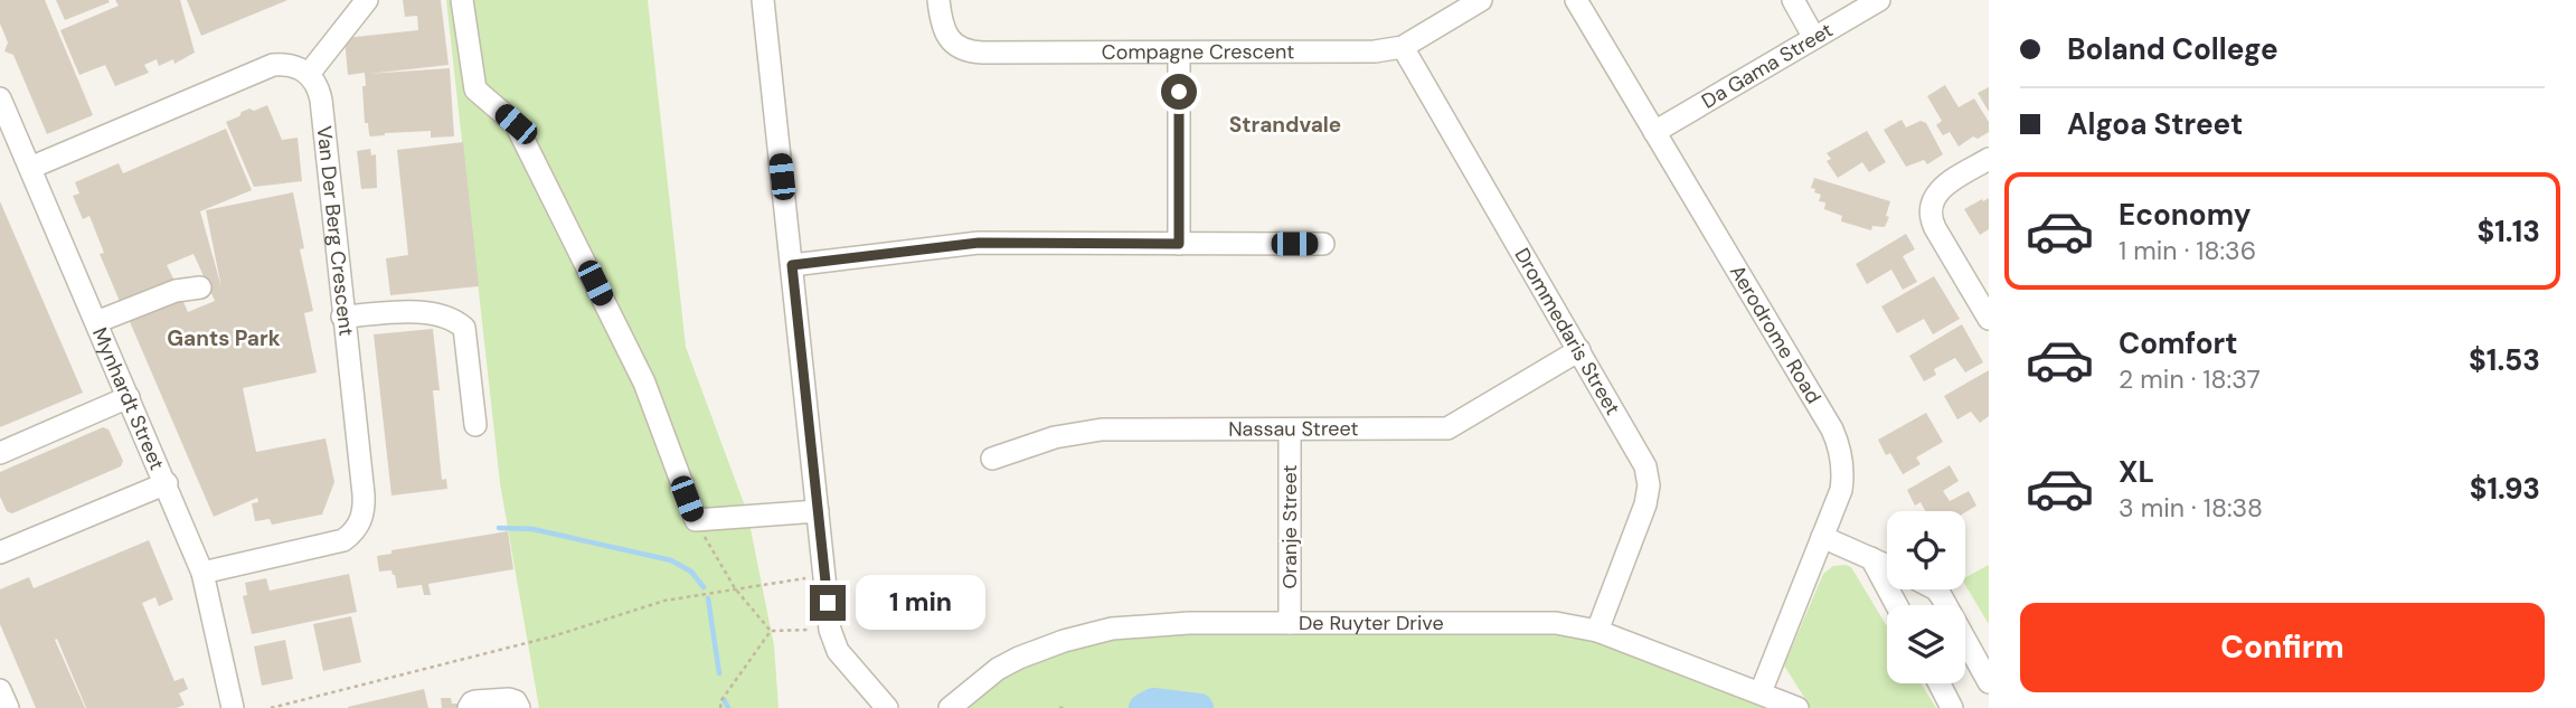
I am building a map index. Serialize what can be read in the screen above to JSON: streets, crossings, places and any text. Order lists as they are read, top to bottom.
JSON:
{
  "streets": {
    "street": [
      "Compagne Crescent",
      "Da Gama Street",
      "Van Der Berg Crescent",
      "Drommedaris Street",
      "Aerodrome Road",
      "Mynhardt Street",
      "Nassau Street",
      "Oranje Street",
      "De Ruyter Drive"
    ]
  },
  "crossings": [
    ["Compagne Crescent", "Drommedaris Street"],
    ["Da Gama Street", "Aerodrome Road"],
    ["Van Der Berg Crescent", "Mynhardt Street"],
    ["Drommedaris Street", "Nassau Street"],
    ["Drommedaris Street", "De Ruyter Drive"],
    ["Aerodrome Road", "De Ruyter Drive"],
    ["Nassau Street", "Oranje Street"],
    ["Oranje Street", "De Ruyter Drive"]
  ],
  "districts": ["Strandvale", "Gants Park"],
  "page": {
    "banner": ["Boland College", "Algoa Street"],
    "list": [
      {
        "name": "Economy",
        "note": "1 min · 18:36",
        "value": "$1.13"
      },
      {
        "name": "Comfort",
        "note": "2 min · 18:37",
        "value": "$1.53"
      },
      {
        "name": "XL",
        "note": "3 min · 18:38",
        "value": "$1.93"
      }
    ],
    "bubble": "1 min",
    "buttons": "Confirm"
  }
}
